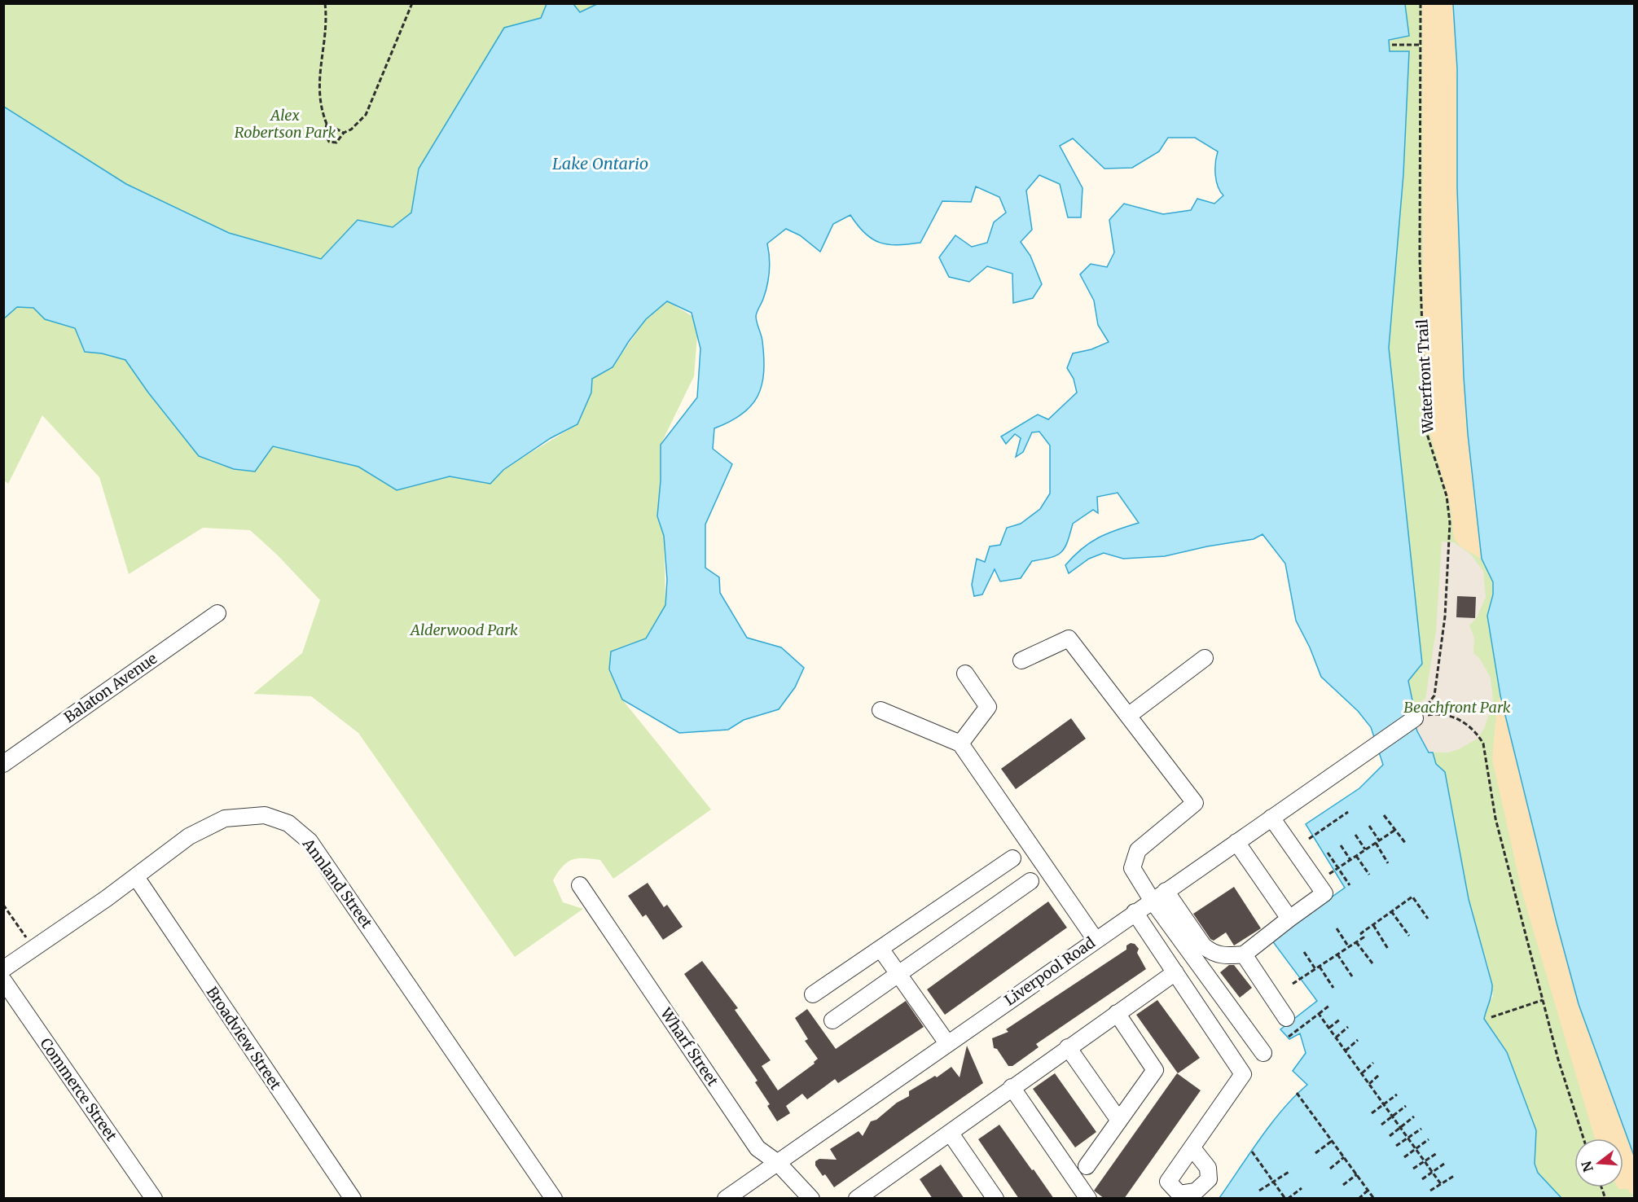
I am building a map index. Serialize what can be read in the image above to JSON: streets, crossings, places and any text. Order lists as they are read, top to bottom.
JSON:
{
  "streets": {
    "street": [
      "Balaton Avenue",
      "Annland Street",
      "Liverpool Road",
      "Broadview Street",
      "Wharf Street",
      "Commerce Street"
    ],
    "path": ["Waterfront Trail"]
  },
  "crossings": [
    ["Waterfront Trail", "Liverpool Road"],
    ["Annland Street", "Broadview Street"],
    ["Liverpool Road", "Wharf Street"]
  ],
  "water": ["Lake Ontario"],
  "parks": ["Alex Robertson Park", "Alderwood Park", "Beachfront Park"],
  "north": "left"
}
